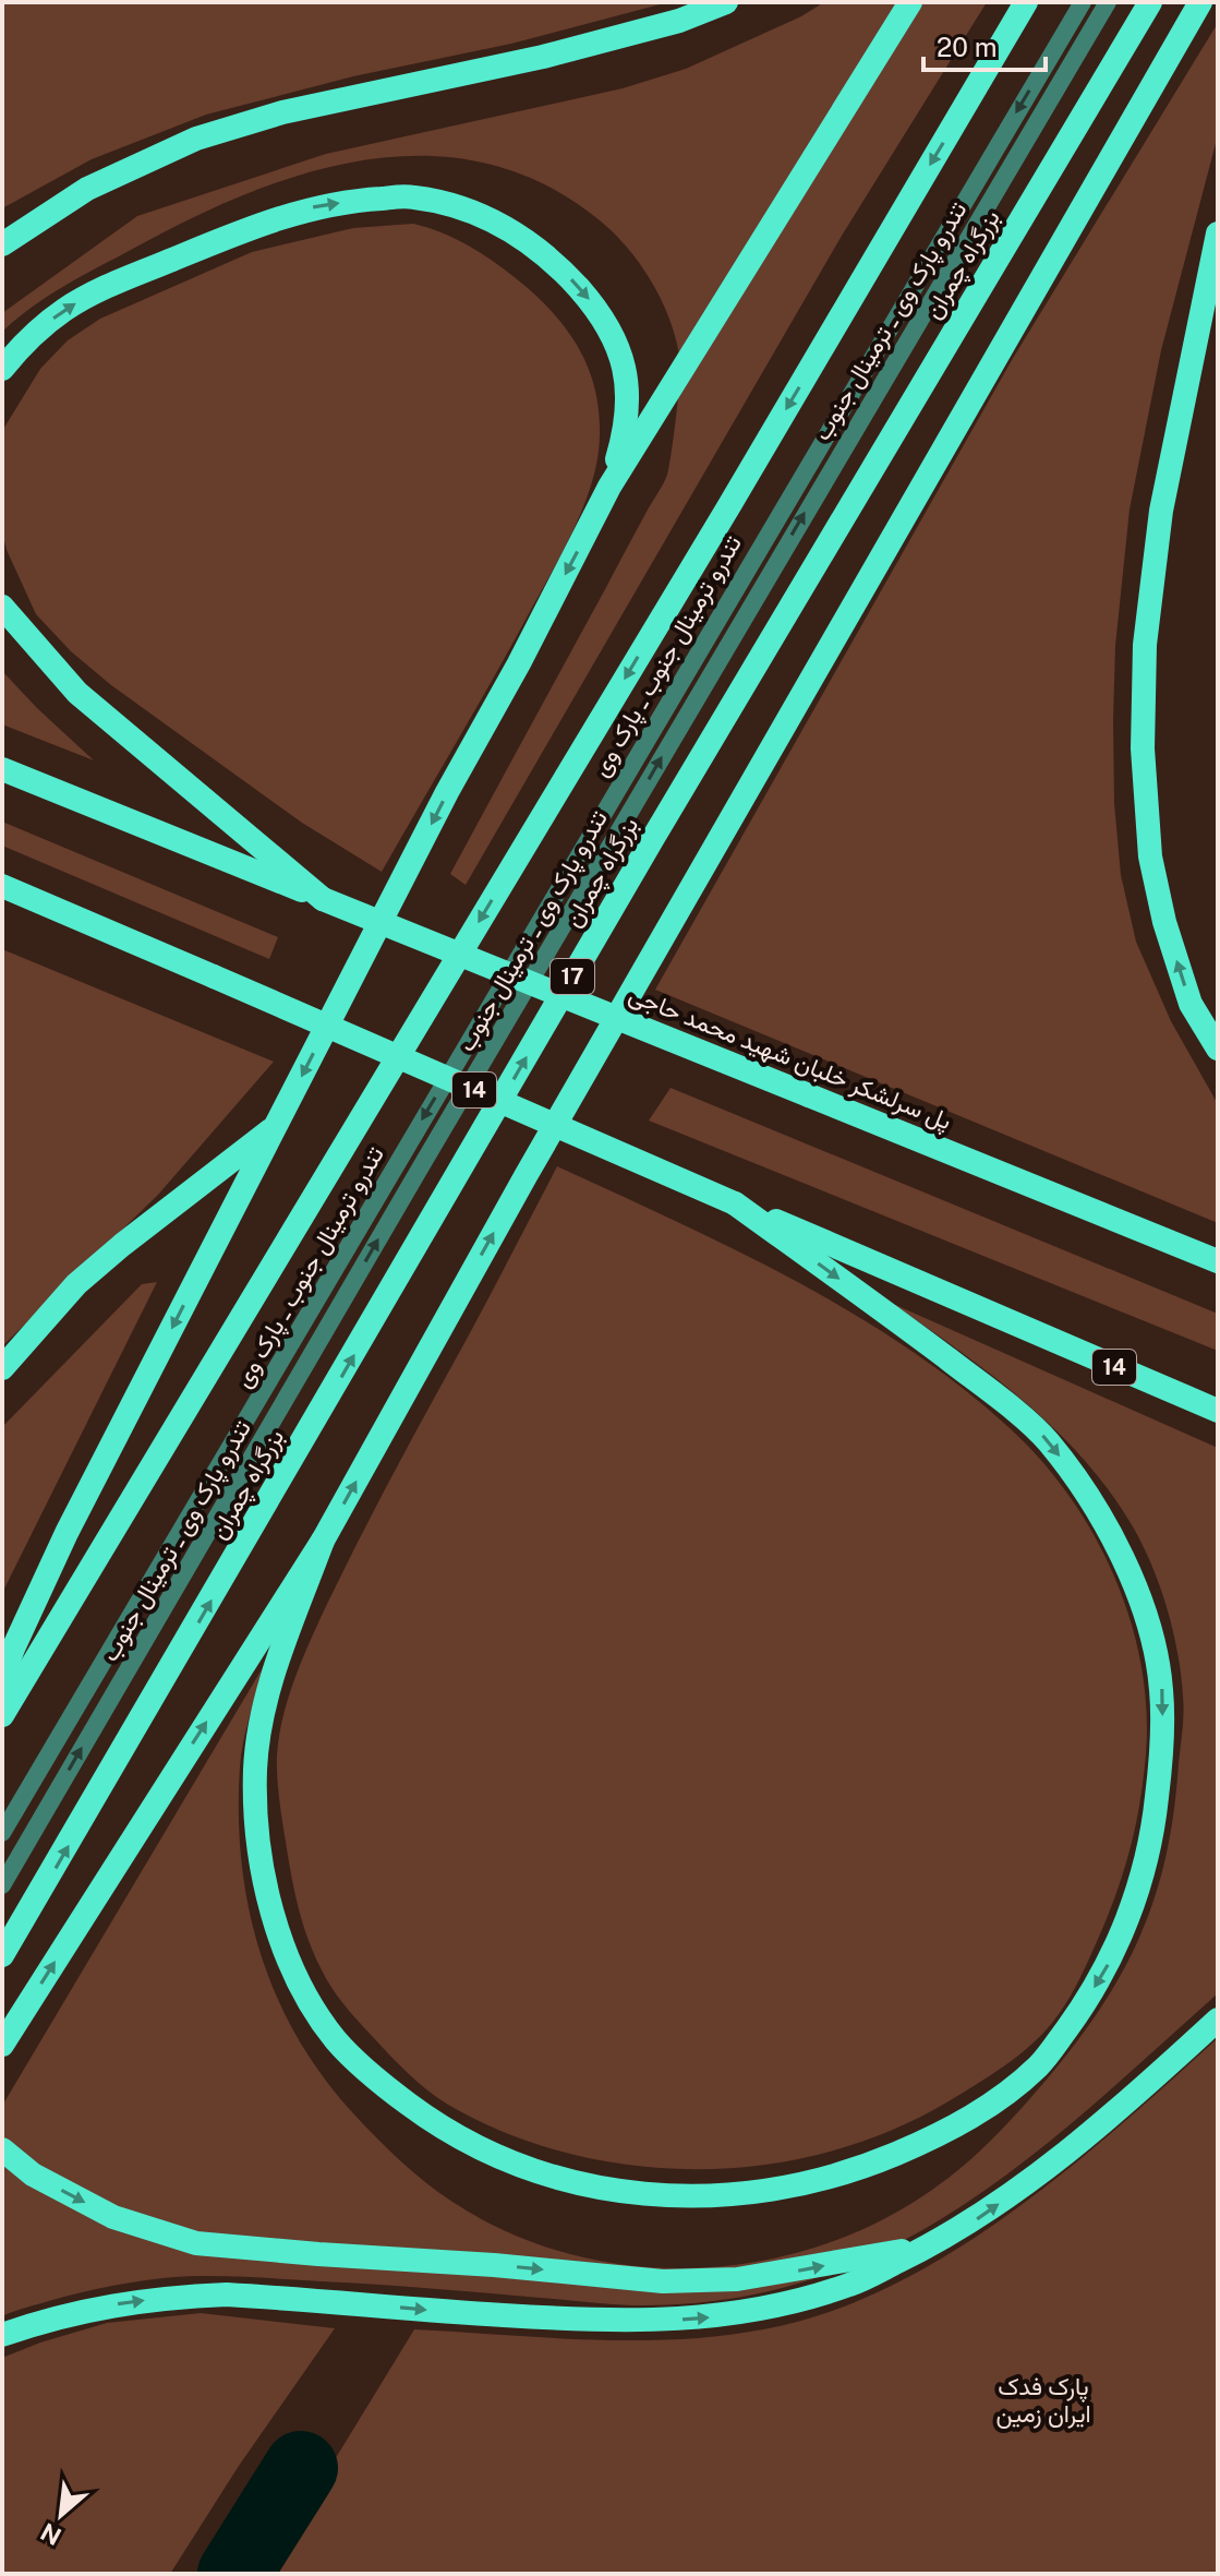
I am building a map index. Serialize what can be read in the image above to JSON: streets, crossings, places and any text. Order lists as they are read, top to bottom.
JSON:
{
  "streets": {
    "highway": [
      "بزرگراه چمران",
      "17",
      "پل سرلشکر خلبان شهید محمد حاجی",
      "14"
    ],
    "lane": ["تندرو پارک وی ـ ترمینال جنوب", "تندرو ترمینال جنوب ـ پارک وی"]
  },
  "one_way": ["تندرو پارک وی ـ ترمینال جنوب", "تندرو ترمینال جنوب ـ پارک وی"],
  "parks": ["پارک فدک ایران زمین"],
  "scale_bar": "20 m",
  "north": "bottom left"
}
